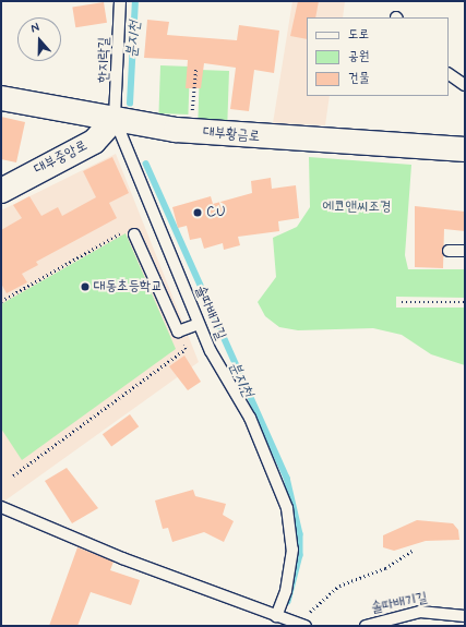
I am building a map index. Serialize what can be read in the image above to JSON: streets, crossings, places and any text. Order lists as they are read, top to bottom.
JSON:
{
  "streets": {
    "main road": ["대부황금로", "대부중앙로"],
    "lane": ["한지락길", "솔따배기길"]
  },
  "crossings": [
    ["한지락길", "대부황금로"],
    ["한지락길", "대부중앙로"],
    ["한지락길", "솔따배기길"],
    ["대부황금로", "대부중앙로"],
    ["대부황금로", "솔따배기길"],
    ["대부중앙로", "솔따배기길"]
  ],
  "water": ["분지천"],
  "parks": ["에코앤씨조경"],
  "places": ["CU", "대동초등학교"],
  "legend": ["도로", "공원", "건물"],
  "north": "top"
}
